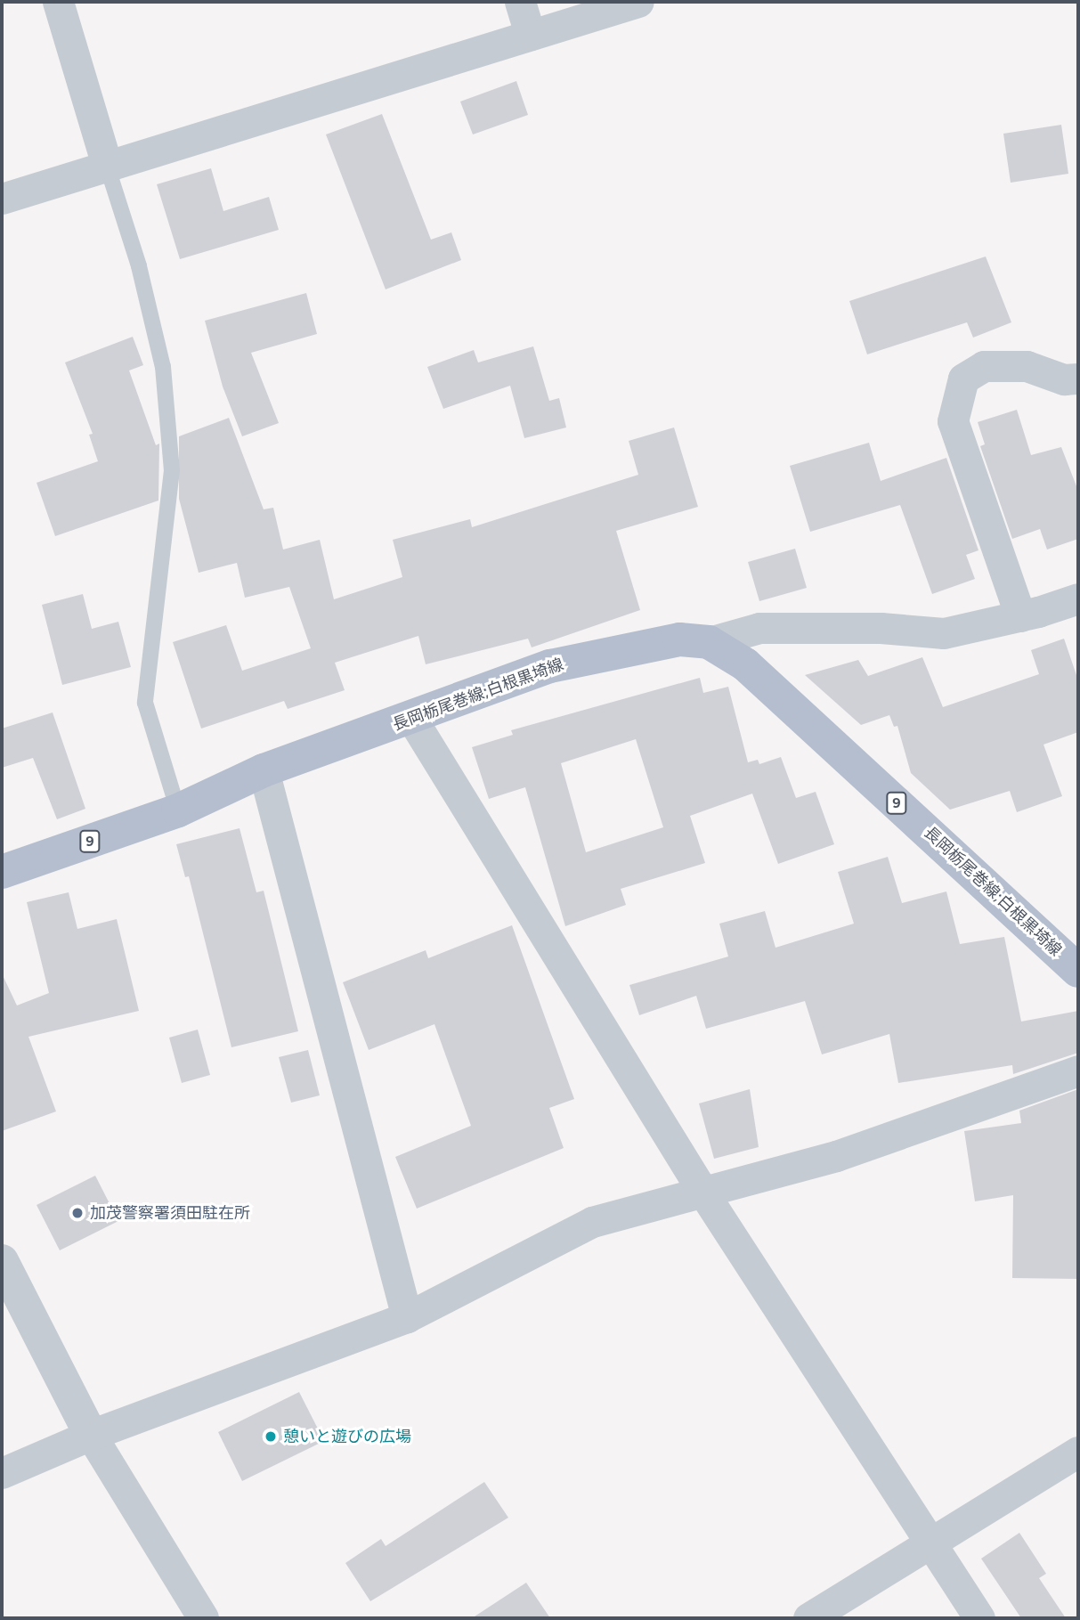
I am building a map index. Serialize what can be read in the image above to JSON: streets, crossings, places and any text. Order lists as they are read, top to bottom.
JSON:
{
  "streets": {
    "main road": ["長岡栃尾巻線;白根黒埼線", "9"]
  },
  "places": ["加茂警察署須田駐在所", "憩いと遊びの広場"]
}
